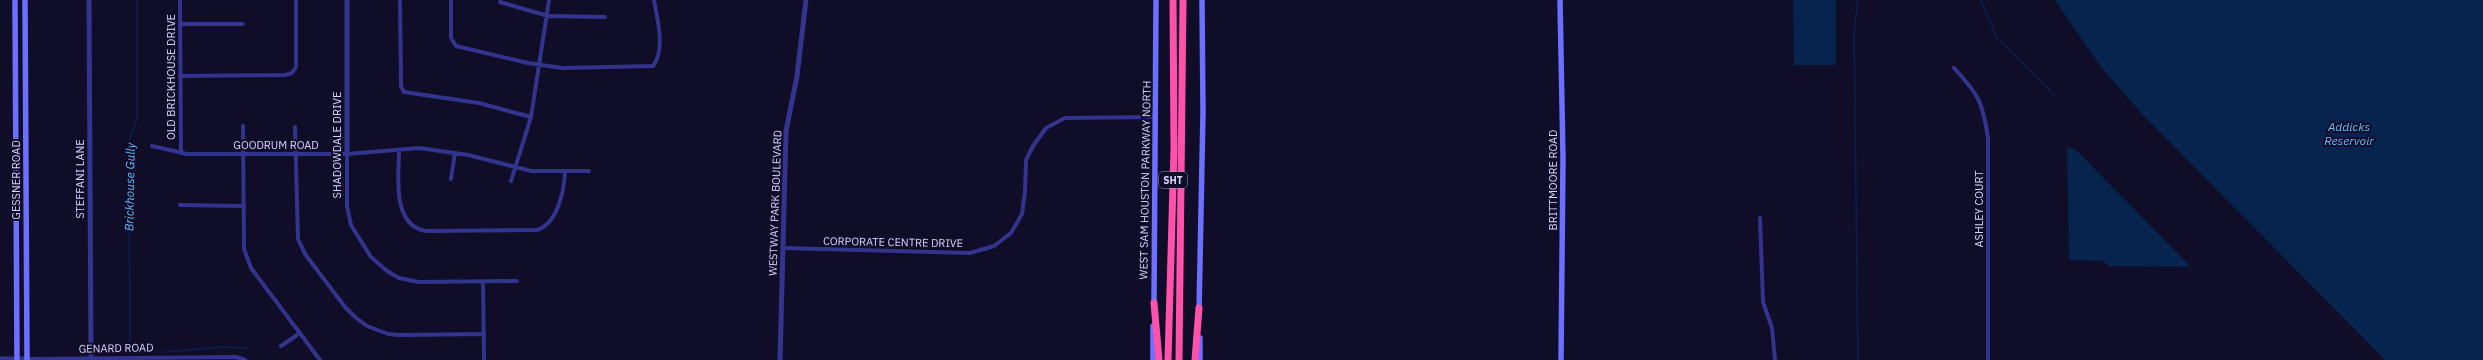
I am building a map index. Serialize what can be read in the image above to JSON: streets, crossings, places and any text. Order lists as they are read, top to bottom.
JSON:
{
  "streets": {
    "highway": ["SHT"],
    "main road": ["GESSNER ROAD", "WEST SAM HOUSTON PARKWAY NORTH", "BRITTMOORE ROAD"],
    "street": [
      "OLD BRICKHOUSE DRIVE",
      "GOODRUM ROAD",
      "SHADOWDALE DRIVE",
      "STEFFANI LANE",
      "WESTWAY PARK BOULEVARD",
      "ASHLEY COURT",
      "CORPORATE CENTRE DRIVE",
      "GENARD ROAD"
    ]
  },
  "crossings": [
    ["OLD BRICKHOUSE DRIVE", "GOODRUM ROAD"],
    ["GOODRUM ROAD", "SHADOWDALE DRIVE"],
    ["STEFFANI LANE", "GENARD ROAD"],
    ["GESSNER ROAD", "GENARD ROAD"],
    ["WEST SAM HOUSTON PARKWAY NORTH", "CORPORATE CENTRE DRIVE"],
    ["WESTWAY PARK BOULEVARD", "CORPORATE CENTRE DRIVE"]
  ],
  "water": ["Addicks Reservoir", "Brickhouse Gully"]
}
